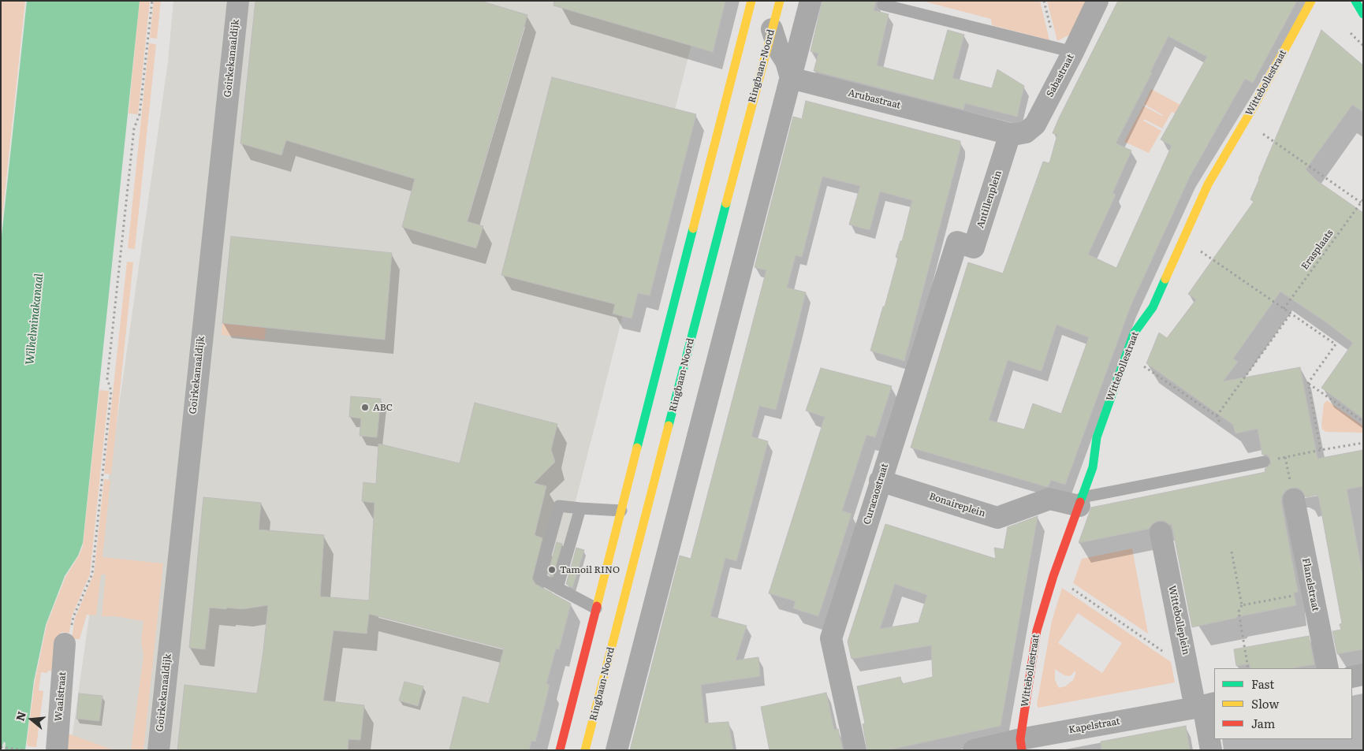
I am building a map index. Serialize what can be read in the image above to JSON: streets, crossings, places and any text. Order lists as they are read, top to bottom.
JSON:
{
  "streets": {
    "main road": ["Ringbaan-Noord", "Wittebollestraat"],
    "street": [
      "Goirkekanaaldijk",
      "Sabastraat",
      "Arubastraat",
      "Antillenplein",
      "Curacaostraat",
      "Bonaireplein",
      "Flanelstraat",
      "Wittebolleplein",
      "Waalstraat",
      "Kapelstraat"
    ],
    "path": ["Erasplaats"]
  },
  "crossings": [
    ["Sabastraat", "Arubastraat"],
    ["Sabastraat", "Antillenplein"],
    ["Wittebollestraat", "Bonaireplein"],
    ["Wittebollestraat", "Kapelstraat"],
    ["Arubastraat", "Antillenplein"],
    ["Antillenplein", "Curacaostraat"],
    ["Curacaostraat", "Bonaireplein"],
    ["Wittebolleplein", "Kapelstraat"]
  ],
  "water": ["Wilhelminakanaal"],
  "places": ["ABC", "Tamoil RINO"],
  "legend": ["Fast", "Slow", "Jam"],
  "north": "left"
}
